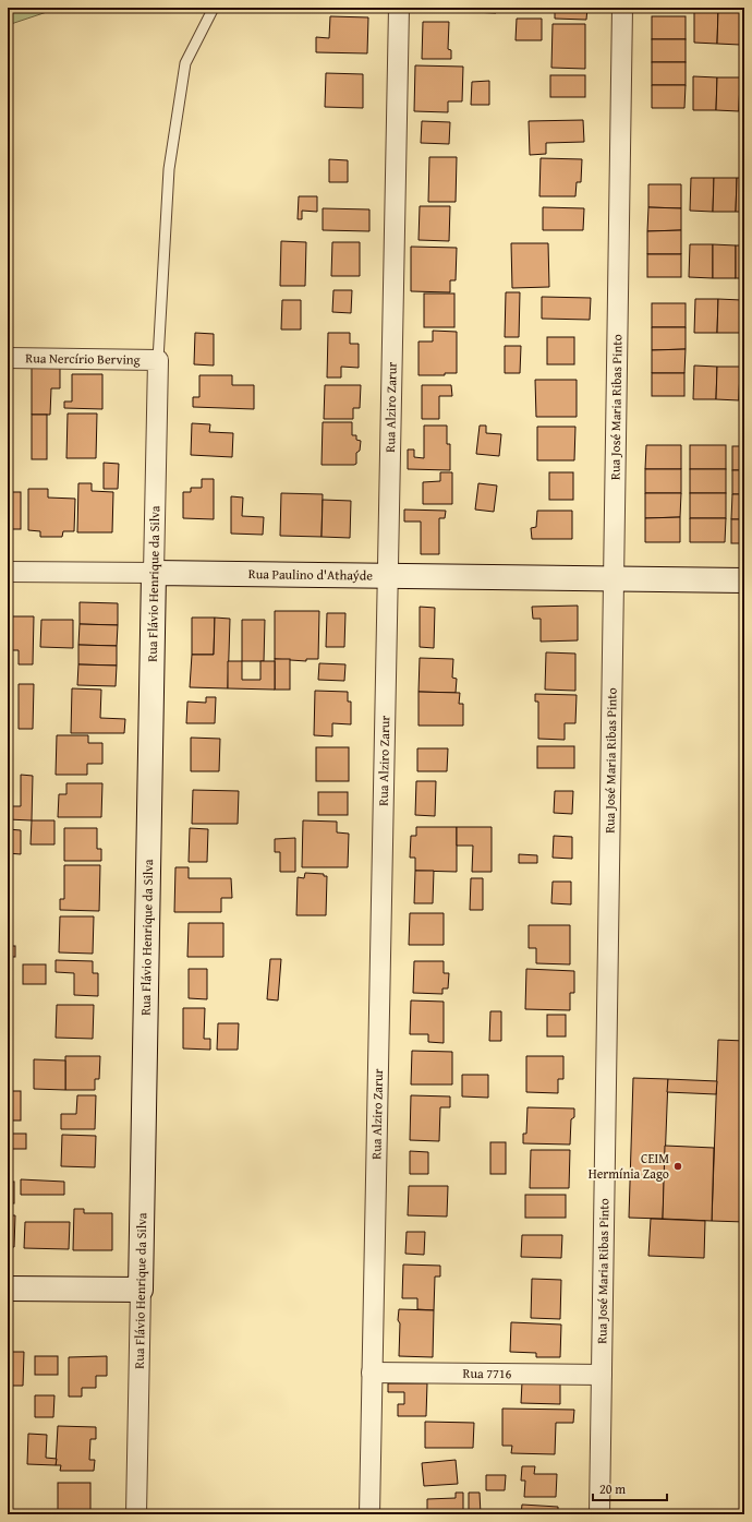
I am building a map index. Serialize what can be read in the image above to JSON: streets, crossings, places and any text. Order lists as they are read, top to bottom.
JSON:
{
  "streets": {
    "street": [
      "Rua Nercírio Berving",
      "Rua Alziro Zarur",
      "Rua José Maria Ribas Pinto",
      "Rua Paulino d'Athaýde",
      "Rua Flávio Henrique da Silva",
      "Rua 7716"
    ]
  },
  "crossings": [
    ["Rua Nercírio Berving", "Rua Flávio Henrique da Silva"],
    ["Rua Alziro Zarur", "Rua Paulino d'Athaýde"],
    ["Rua Alziro Zarur", "Rua 7716"],
    ["Rua José Maria Ribas Pinto", "Rua Paulino d'Athaýde"],
    ["Rua José Maria Ribas Pinto", "Rua 7716"],
    ["Rua Paulino d'Athaýde", "Rua Flávio Henrique da Silva"]
  ],
  "places": ["CEIM Hermínia Zago"],
  "scale_bar": "20 m"
}
